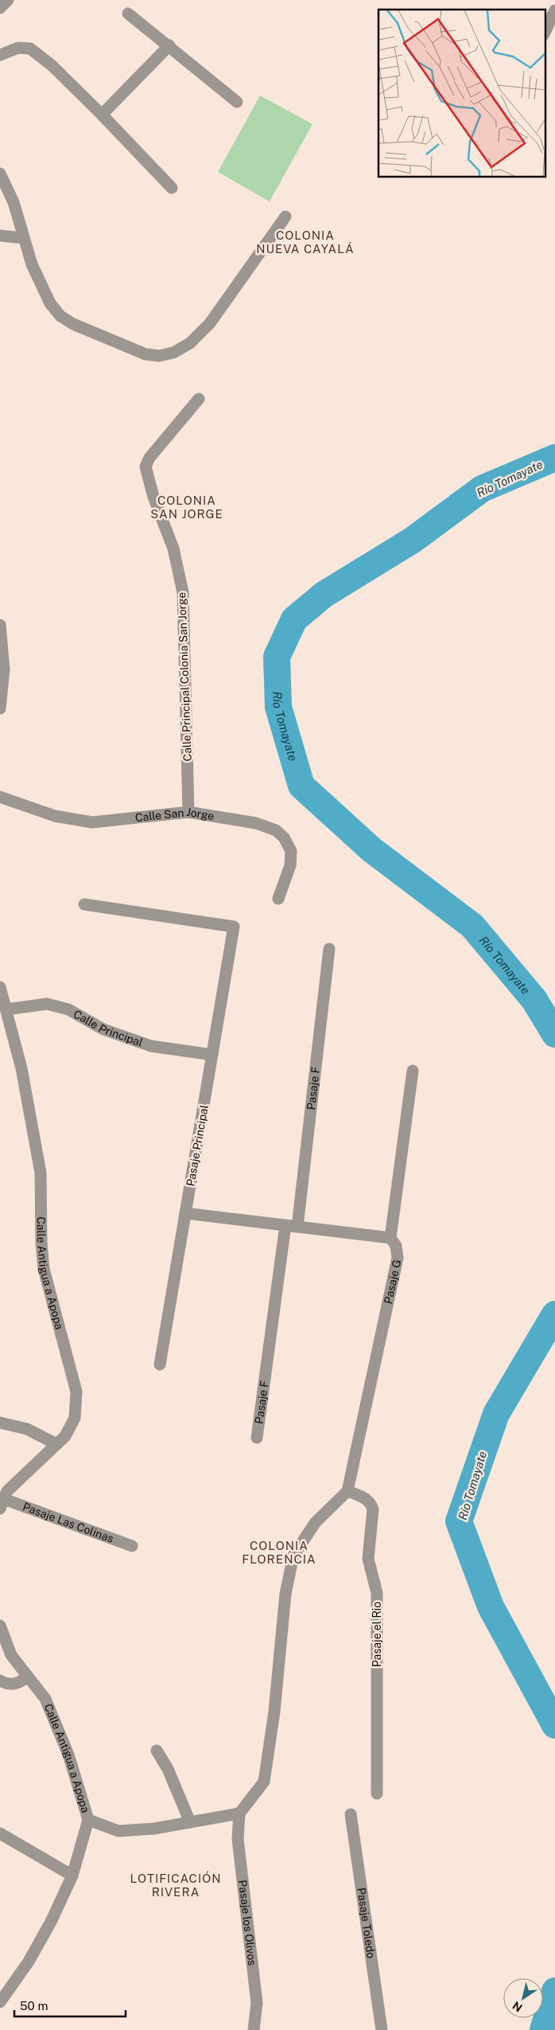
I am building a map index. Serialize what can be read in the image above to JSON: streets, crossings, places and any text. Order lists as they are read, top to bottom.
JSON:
{
  "streets": {
    "street": [
      "Calle Principal Colonia San Jorge",
      "Calle San Jorge",
      "Calle Principal",
      "Pasaje F",
      "Pasaje Principal",
      "Calle Antigua a Apopa",
      "Pasaje G",
      "Pasaje Las Colinas",
      "Pasaje el Rio",
      "Pasaje los Olivos",
      "Pasaje Toledo"
    ]
  },
  "crossings": [
    ["Calle Principal Colonia San Jorge", "Calle San Jorge"],
    ["Calle Principal", "Pasaje Principal"],
    ["Calle Principal", "Calle Antigua a Apopa"],
    ["Calle Antigua a Apopa", "Pasaje Las Colinas"],
    ["Pasaje G", "Pasaje el Rio"]
  ],
  "districts": [
    "COLONIA NUEVA CAYALÁ",
    "COLONIA SAN JORGE",
    "COLONIA FLORENCIA",
    "LOTIFICACIÓN RIVERA"
  ],
  "water": ["Río Tomayate"],
  "scale_bar": "50 m",
  "north": "bottom left"
}
